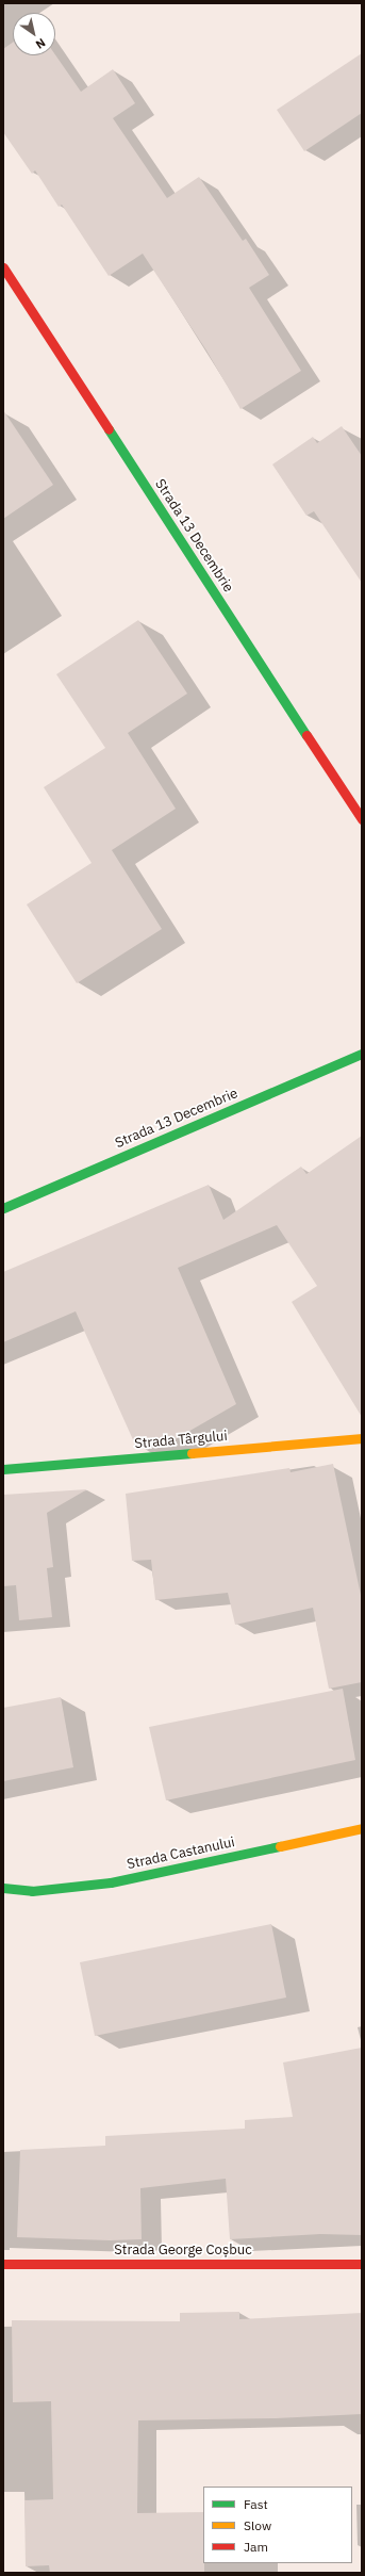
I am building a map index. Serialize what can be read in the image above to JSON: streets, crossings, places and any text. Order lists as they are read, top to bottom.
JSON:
{
  "streets": {
    "street": [
      "Strada 13 Decembrie",
      "Strada Târgului",
      "Strada Castanului",
      "Strada George Coșbuc"
    ]
  },
  "legend": ["Fast", "Slow", "Jam"],
  "north": "bottom right"
}
